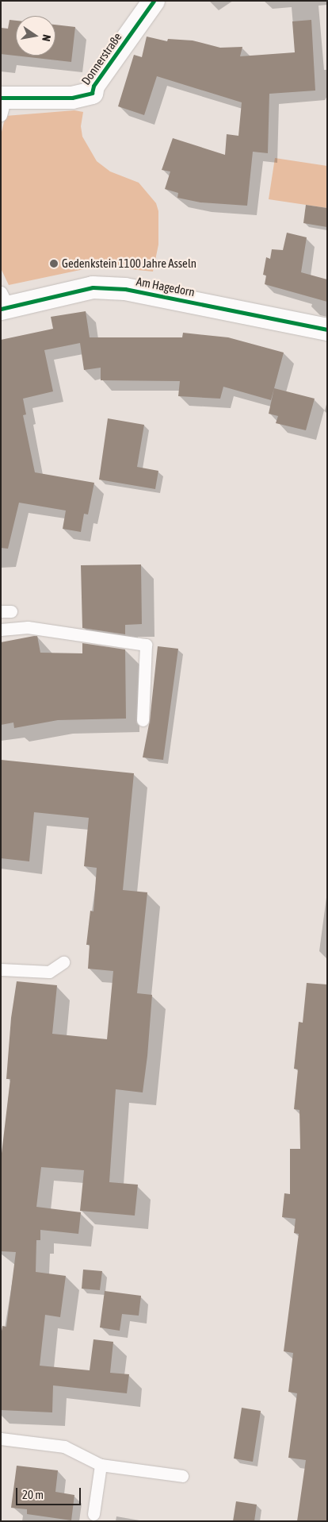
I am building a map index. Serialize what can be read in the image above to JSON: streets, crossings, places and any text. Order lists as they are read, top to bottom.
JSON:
{
  "streets": {
    "street": ["Donnerstraße", "Am Hagedorn"]
  },
  "places": ["Gedenkstein 1100 Jahre Asseln"],
  "scale_bar": "20 m",
  "north": "right"
}
